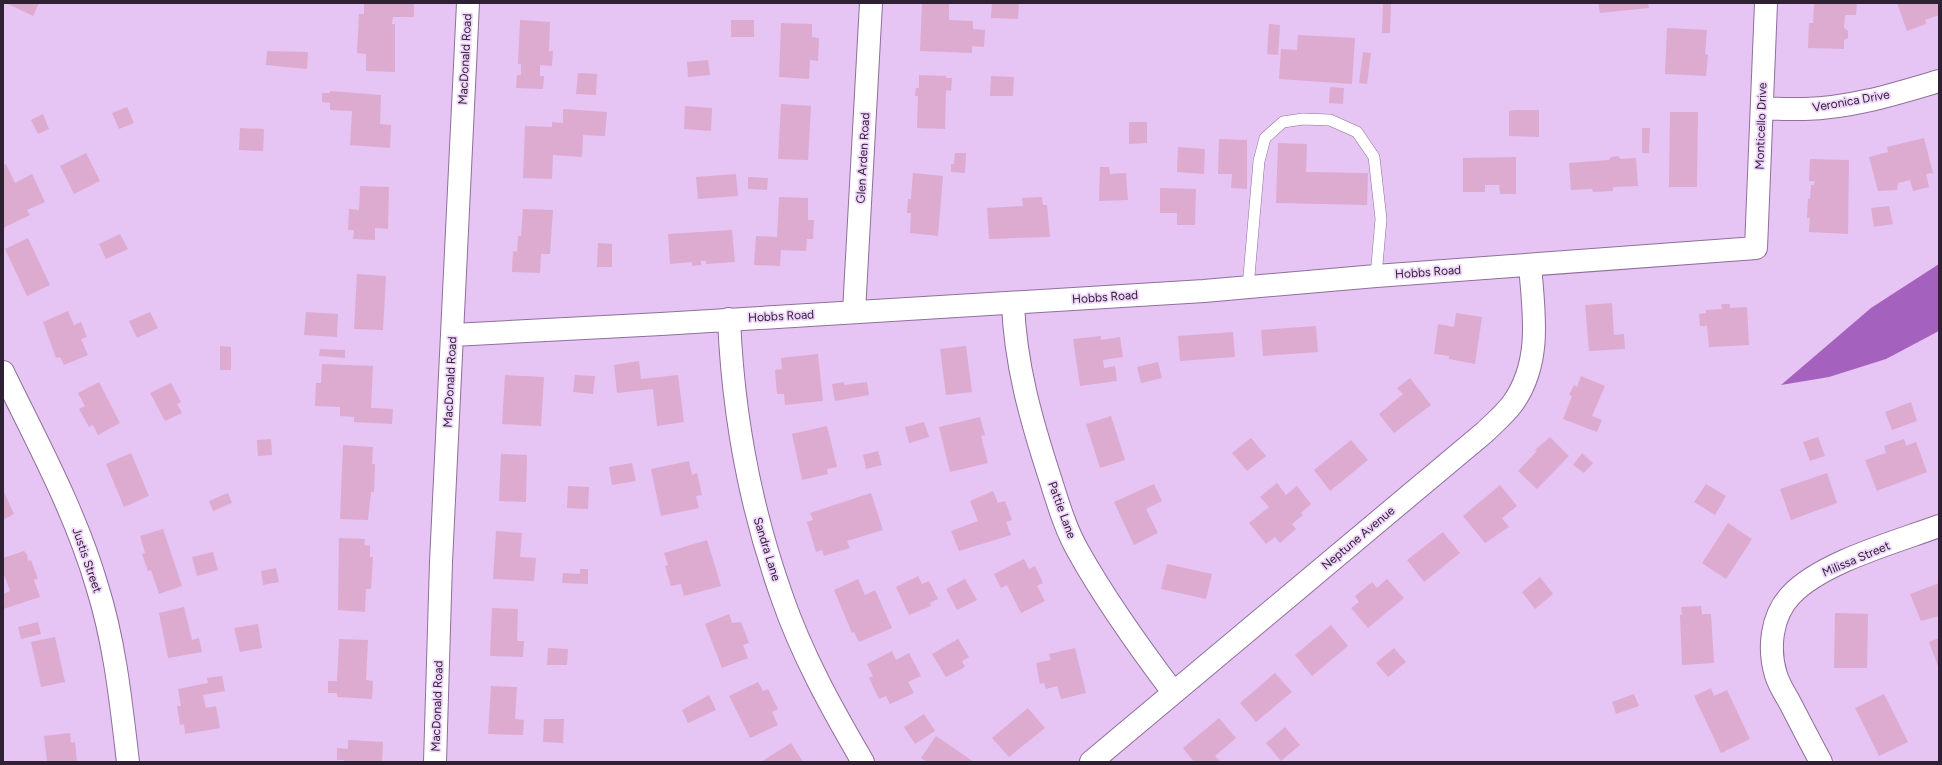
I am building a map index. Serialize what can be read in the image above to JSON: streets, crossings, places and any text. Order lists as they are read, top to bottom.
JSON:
{
  "streets": {
    "street": [
      "MacDonald Road",
      "Veronica Drive",
      "Monticello Drive",
      "Glen Arden Road",
      "Hobbs Road",
      "Pattie Lane",
      "Neptune Avenue",
      "Sandra Lane",
      "Milissa Street",
      "Justis Street"
    ]
  },
  "crossings": [
    ["MacDonald Road", "Hobbs Road"],
    ["Veronica Drive", "Monticello Drive"],
    ["Monticello Drive", "Hobbs Road"],
    ["Glen Arden Road", "Hobbs Road"],
    ["Hobbs Road", "Pattie Lane"],
    ["Hobbs Road", "Neptune Avenue"],
    ["Hobbs Road", "Sandra Lane"],
    ["Pattie Lane", "Neptune Avenue"]
  ]
}
